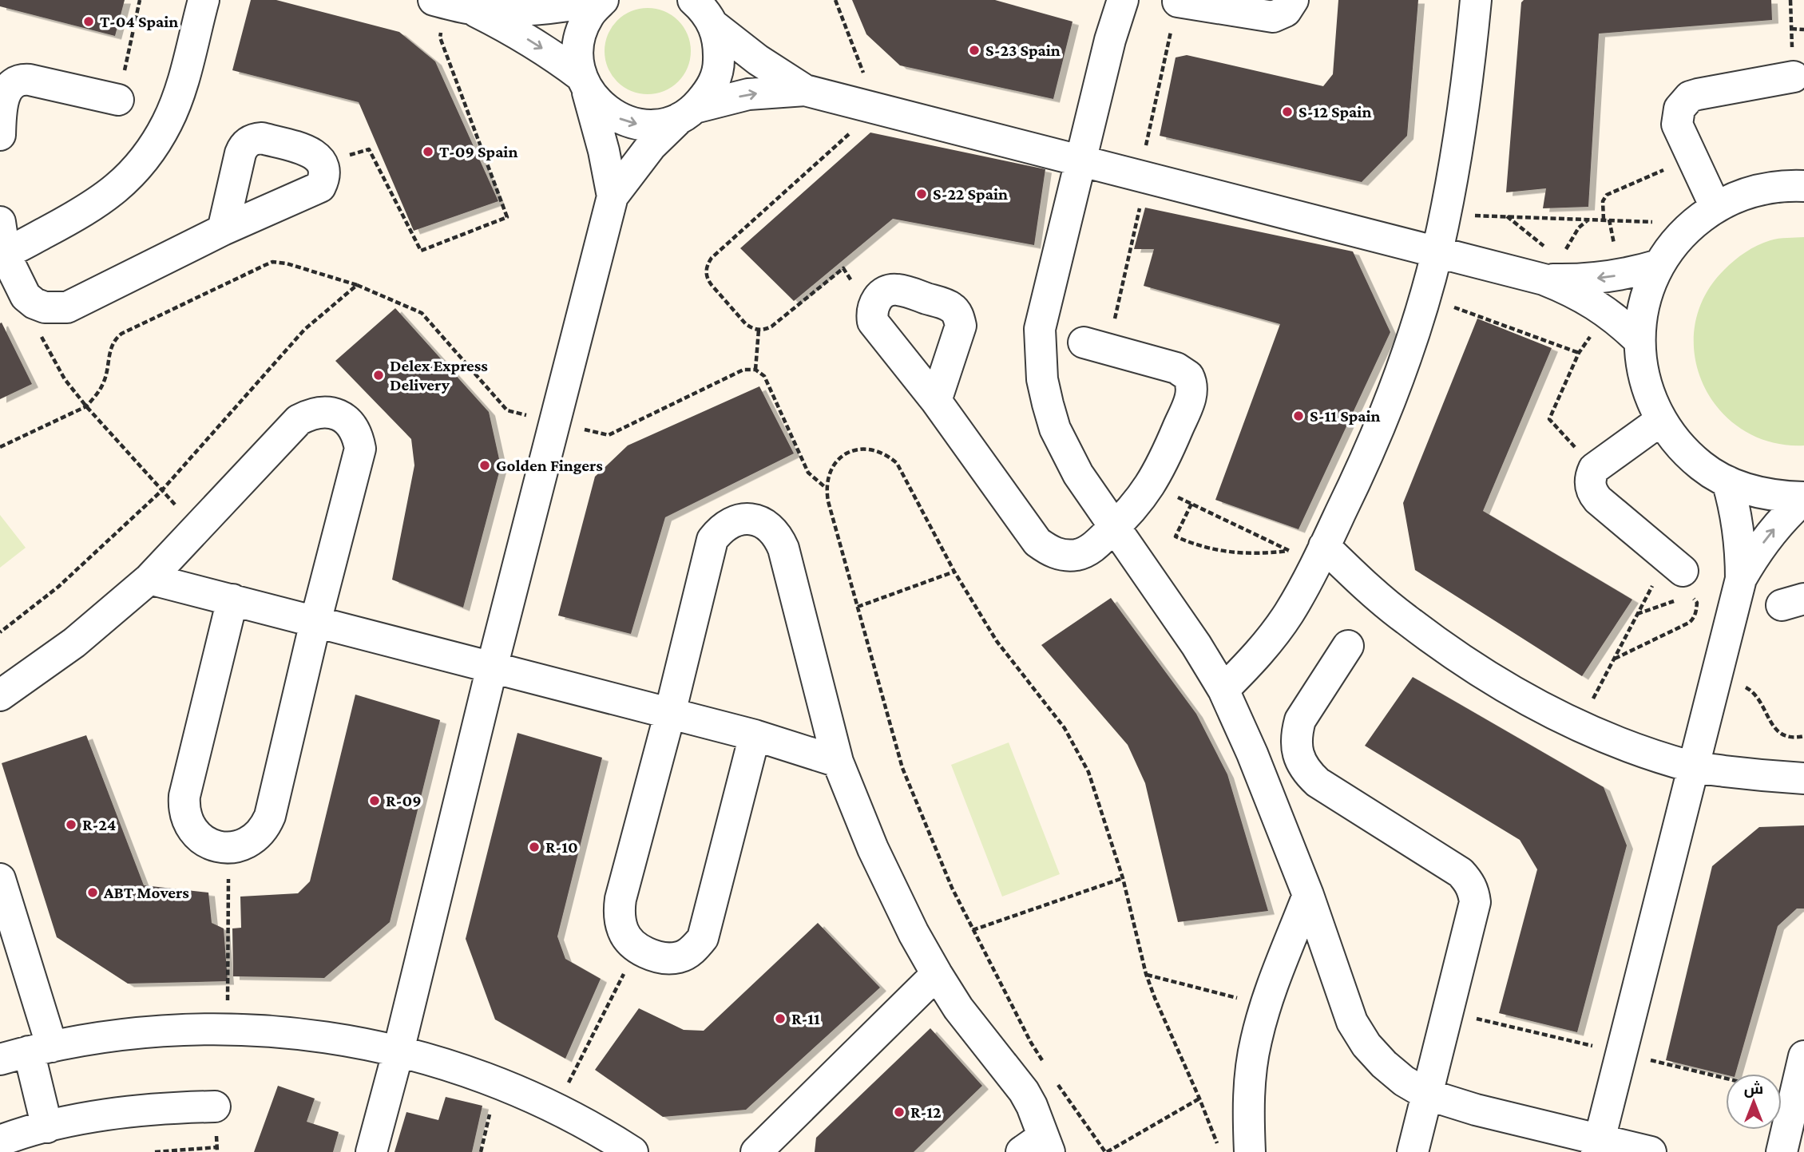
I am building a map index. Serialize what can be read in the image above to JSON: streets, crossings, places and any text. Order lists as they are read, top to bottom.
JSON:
{
  "places": [
    "T-04 Spain",
    "S-23 Spain",
    "S-12 Spain",
    "T-09 Spain",
    "S-22 Spain",
    "Delex Express Delivery",
    "S-11 Spain",
    "Golden Fingers",
    "R-09",
    "R-24",
    "R-10",
    "ABT Movers",
    "R-11",
    "R-12"
  ],
  "north": "top"
}
